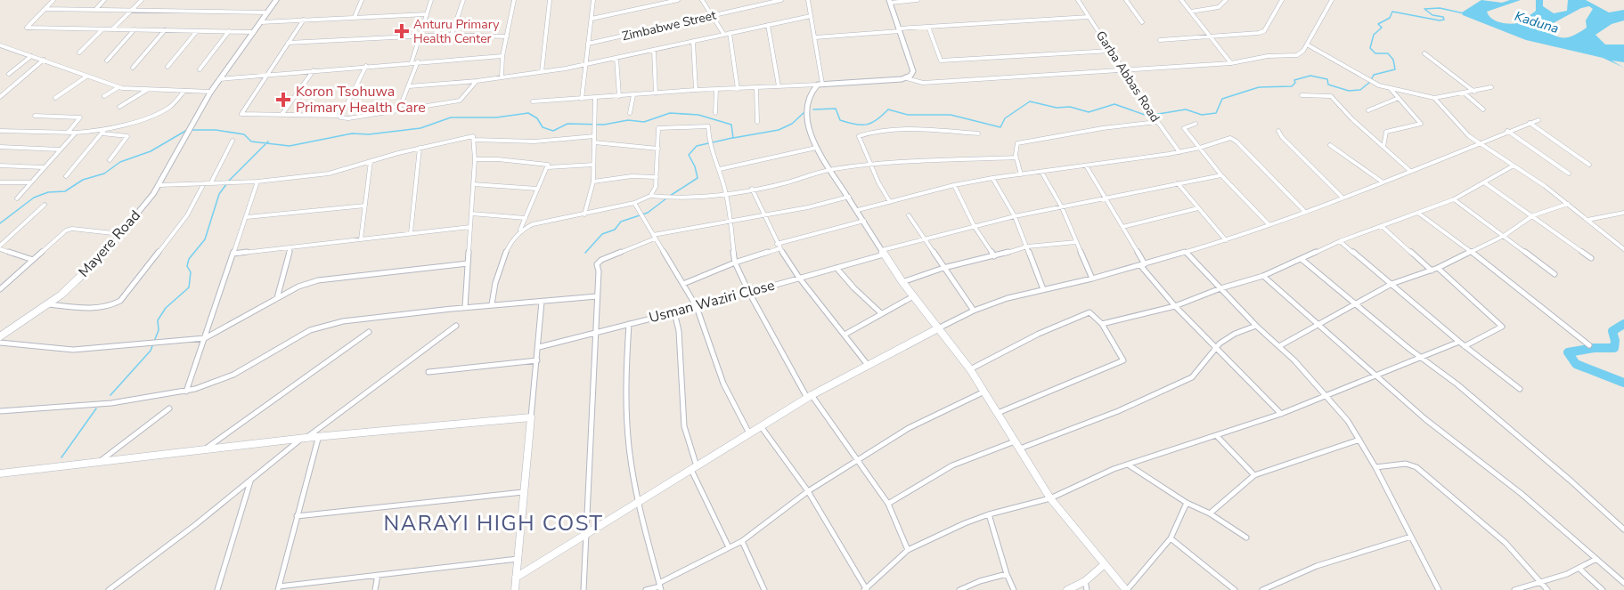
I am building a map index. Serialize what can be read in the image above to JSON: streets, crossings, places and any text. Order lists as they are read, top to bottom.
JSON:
{
  "streets": {
    "street": [
      "Zimbabwe Street",
      "Garba Abbas Road",
      "Mayere Road",
      "Usman Waziri Close"
    ]
  },
  "districts": ["NARAYI HIGH COST"],
  "water": ["Kaduna"],
  "places": {
    "health": ["Anturu Primary Health Center", "Koron Tsohuwa Primary Health Care"]
  }
}
